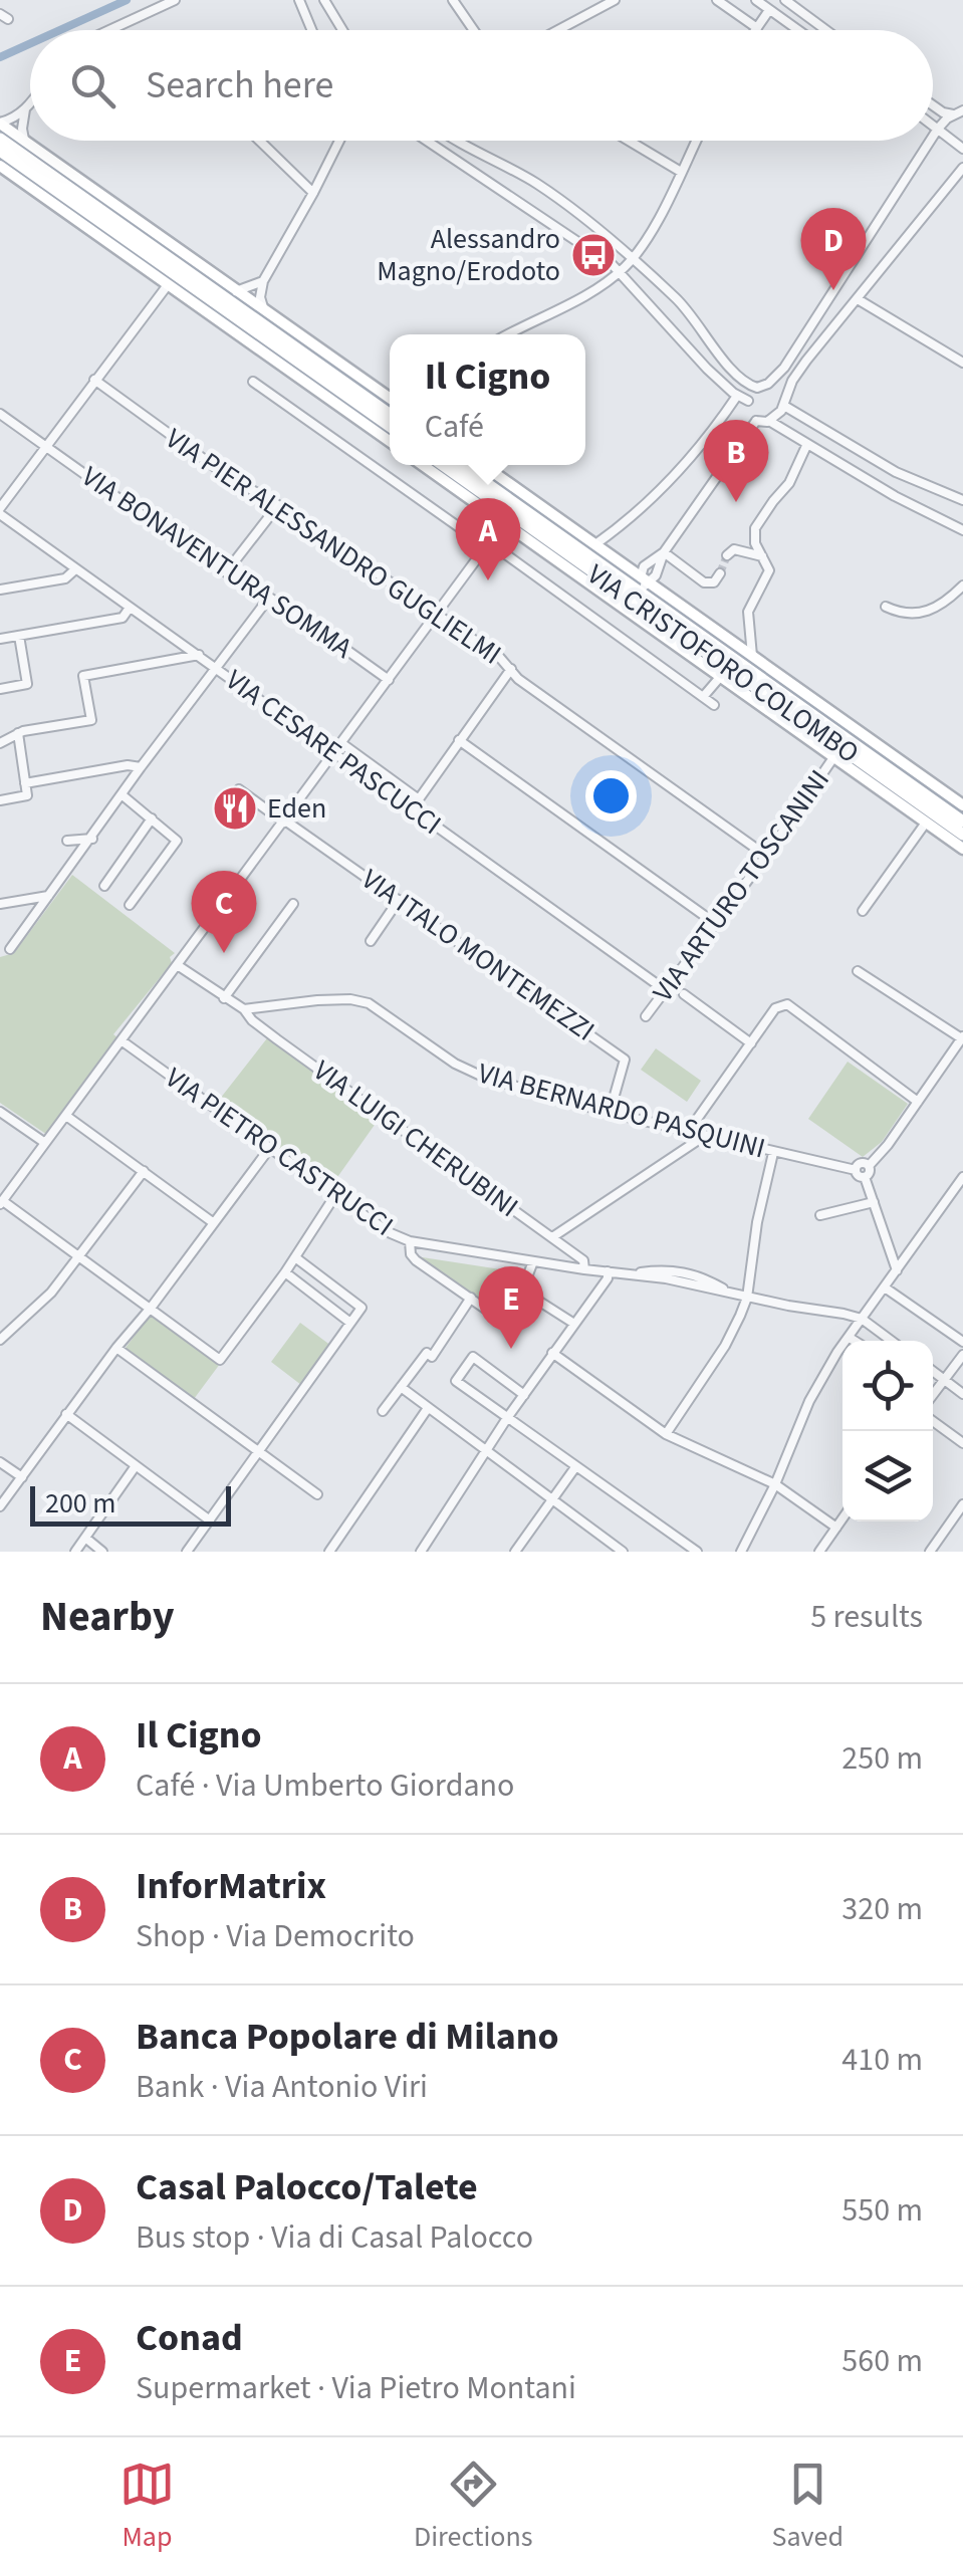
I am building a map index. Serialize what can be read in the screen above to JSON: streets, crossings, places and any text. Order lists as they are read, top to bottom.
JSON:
{
  "streets": {
    "main road": ["VIA CRISTOFORO COLOMBO"],
    "street": [
      "VIA PIER ALESSANDRO GUGLIELMI",
      "VIA BONAVENTURA SOMMA",
      "VIA CESARE PASCUCCI",
      "VIA ARTURO TOSCANINI",
      "VIA ITALO MONTEMEZZI",
      "VIA BERNARDO PASQUINI",
      "VIA LUIGI CHERUBINI",
      "VIA PIETRO CASTRUCCI"
    ]
  },
  "crossings": [
    ["VIA PIER ALESSANDRO GUGLIELMI", "VIA ARTURO TOSCANINI"],
    ["VIA CRISTOFORO COLOMBO", "VIA ARTURO TOSCANINI"],
    ["VIA CESARE PASCUCCI", "VIA ARTURO TOSCANINI"],
    ["VIA ITALO MONTEMEZZI", "VIA BERNARDO PASQUINI"],
    ["VIA BERNARDO PASQUINI", "VIA LUIGI CHERUBINI"]
  ],
  "places": {
    "bus stop": ["Alessandro Magno/Erodoto"],
    "restaurant": ["Eden"]
  },
  "scale_bar": "200 m",
  "page": {
    "search": "Search here",
    "pins": [
      "D",
      "B",
      "A",
      "C",
      "E"
    ],
    "popup": ["Il Cigno", "Café"],
    "scale": "200 m",
    "heading": ["Nearby", "5 results"],
    "list": [
      {
        "mark": "A",
        "name": "Il Cigno",
        "note": "Café · Via Umberto Giordano",
        "value": "250 m"
      },
      {
        "mark": "B",
        "name": "InforMatrix",
        "note": "Shop · Via Democrito",
        "value": "320 m"
      },
      {
        "mark": "C",
        "name": "Banca Popolare di Milano",
        "note": "Bank · Via Antonio Viri",
        "value": "410 m"
      },
      {
        "mark": "D",
        "name": "Casal Palocco/Talete",
        "note": "Bus stop · Via di Casal Palocco",
        "value": "550 m"
      },
      {
        "mark": "E",
        "name": "Conad",
        "note": "Supermarket · Via Pietro Montani",
        "value": "560 m"
      }
    ],
    "nav": ["Map", "Directions", "Saved"]
  }
}
